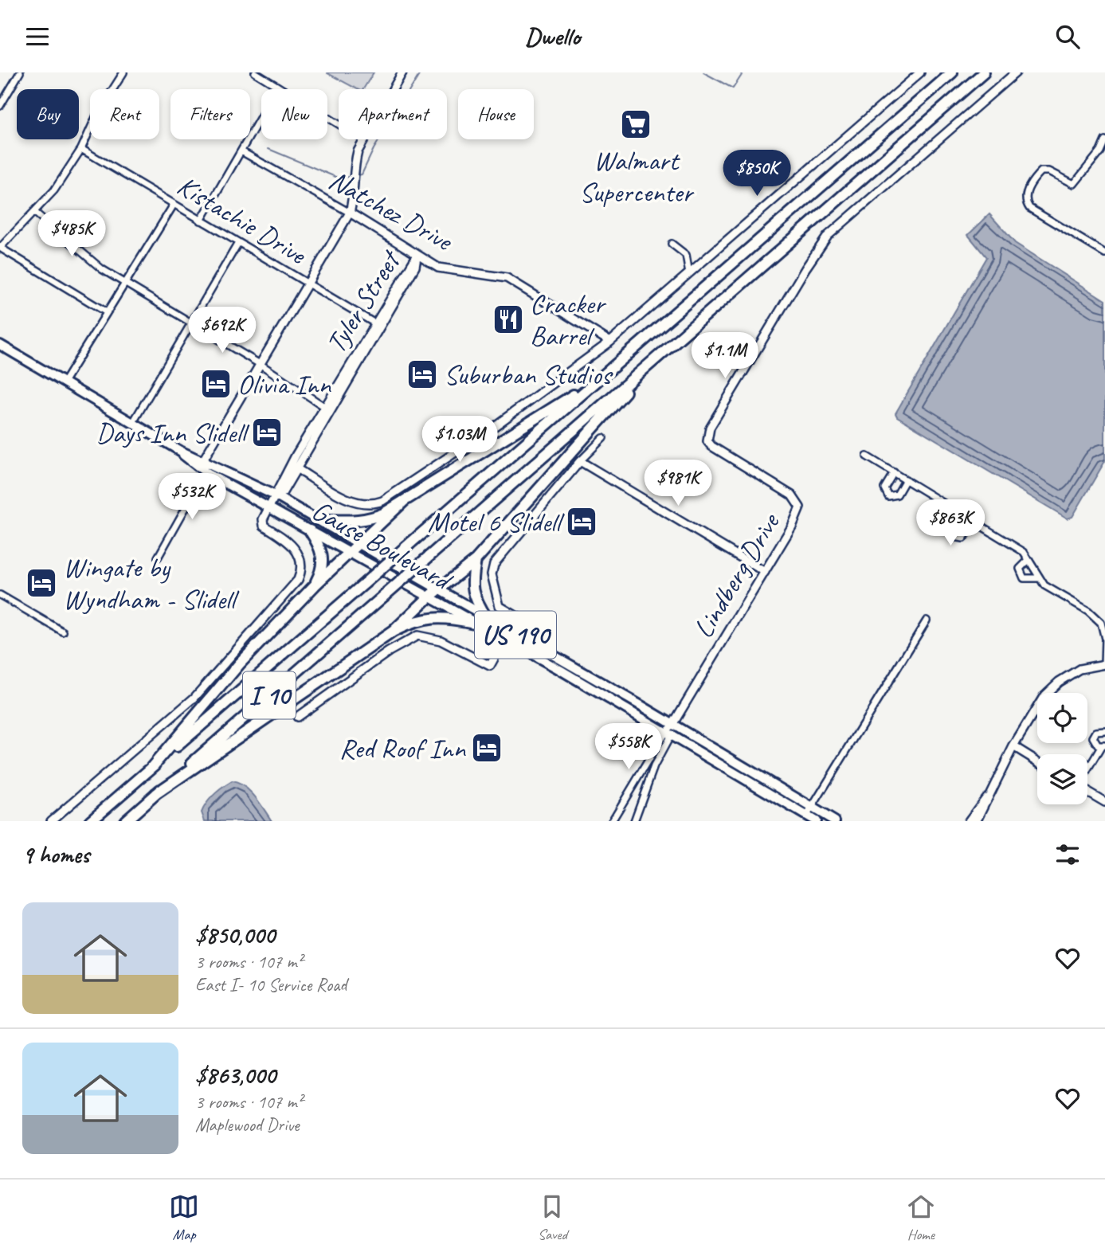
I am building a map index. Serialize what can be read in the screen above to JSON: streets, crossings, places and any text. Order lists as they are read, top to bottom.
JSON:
{
  "streets": {
    "highway": ["I 10"],
    "main road": ["Gause Boulevard", "US 190"],
    "street": [
      "Natchez Drive",
      "Kistachie Drive",
      "Tyler Street",
      "Lindberg Drive"
    ]
  },
  "crossings": [
    ["Natchez Drive", "Tyler Street"],
    ["Kistachie Drive", "Tyler Street"],
    ["Tyler Street", "Gause Boulevard"],
    ["Gause Boulevard", "Lindberg Drive"]
  ],
  "places": {
    "supermarket": ["Walmart Supercenter"],
    "restaurant": ["Cracker Barrel"],
    "hotel": [
      "Suburban Studios",
      "Olivia Inn",
      "Days Inn Slidell",
      "Motel 6 Slidell",
      "Wingate by Wyndham - Slidell",
      "Red Roof Inn"
    ]
  },
  "page": {
    "header": "Dwello",
    "chip": [
      "Buy",
      "Rent",
      "Filters",
      "New",
      "Apartment",
      "House"
    ],
    "price": [
      "$850K",
      "$485K",
      "$692K",
      "$1.1M",
      "$1.03M",
      "$981K",
      "$532K",
      "$863K",
      "$558K"
    ],
    "heading": "9 homes",
    "list": [
      {
        "name": "$850,000",
        "note": "3 rooms · 107 m² · East I- 10 Service Road"
      },
      {
        "name": "$863,000",
        "note": "3 rooms · 107 m² · Maplewood Drive"
      }
    ],
    "tabs": ["Map", "Saved", "Home"]
  }
}
